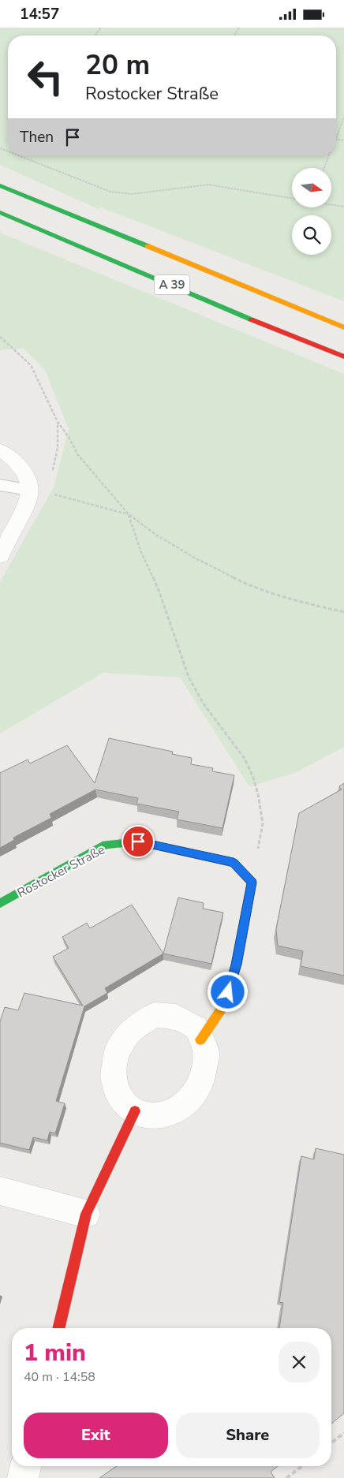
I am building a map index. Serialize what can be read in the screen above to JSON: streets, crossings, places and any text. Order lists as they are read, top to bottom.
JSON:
{
  "streets": {
    "main road": ["A 39", "Rostocker Straße"]
  },
  "north": "right",
  "page": {
    "status": "14:57",
    "turn": ["20 m", "Rostocker Straße"],
    "then": "Then",
    "heading": ["1 min", "40 m · 14:58"],
    "buttons": ["Exit", "Share"]
  }
}
